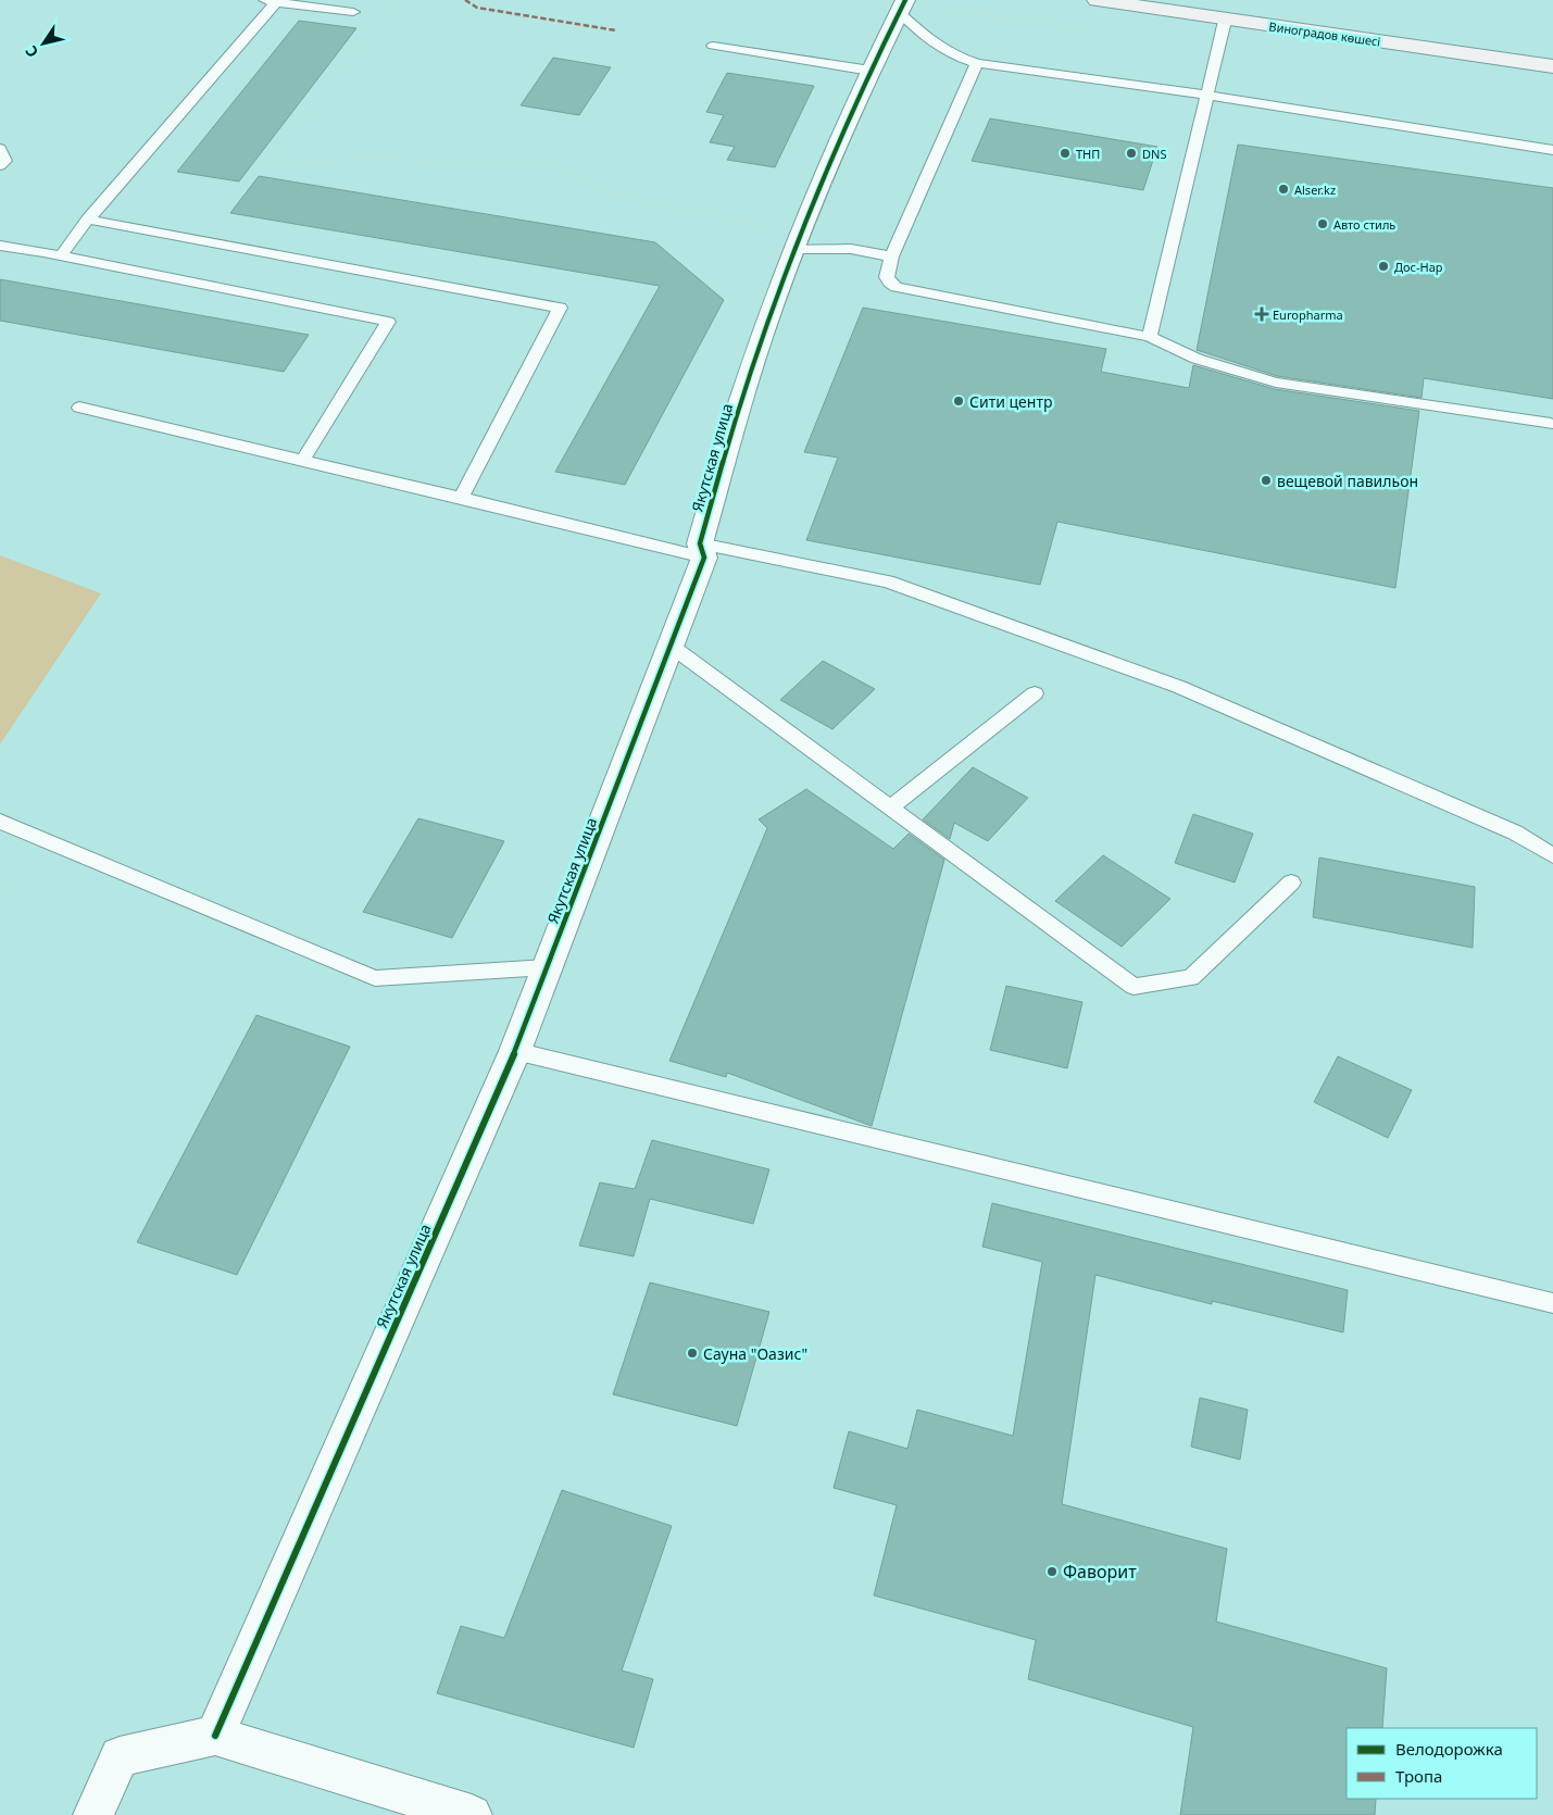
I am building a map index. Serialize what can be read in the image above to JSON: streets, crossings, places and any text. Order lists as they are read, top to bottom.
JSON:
{
  "streets": {
    "main road": ["Виноградов көшесі"],
    "street": ["Якутская улица"]
  },
  "places": {
    "other": [
      "ТНП",
      "DNS",
      "Alser.kz",
      "Авто стиль",
      "Дос-Нар",
      "Сити центр",
      "вещевой павильон",
      "Сауна \"Оазис\"",
      "Фаворит"
    ],
    "health": ["Europharma"]
  },
  "legend": ["Велодорожка", "Тропа"],
  "north": "bottom left"
}
